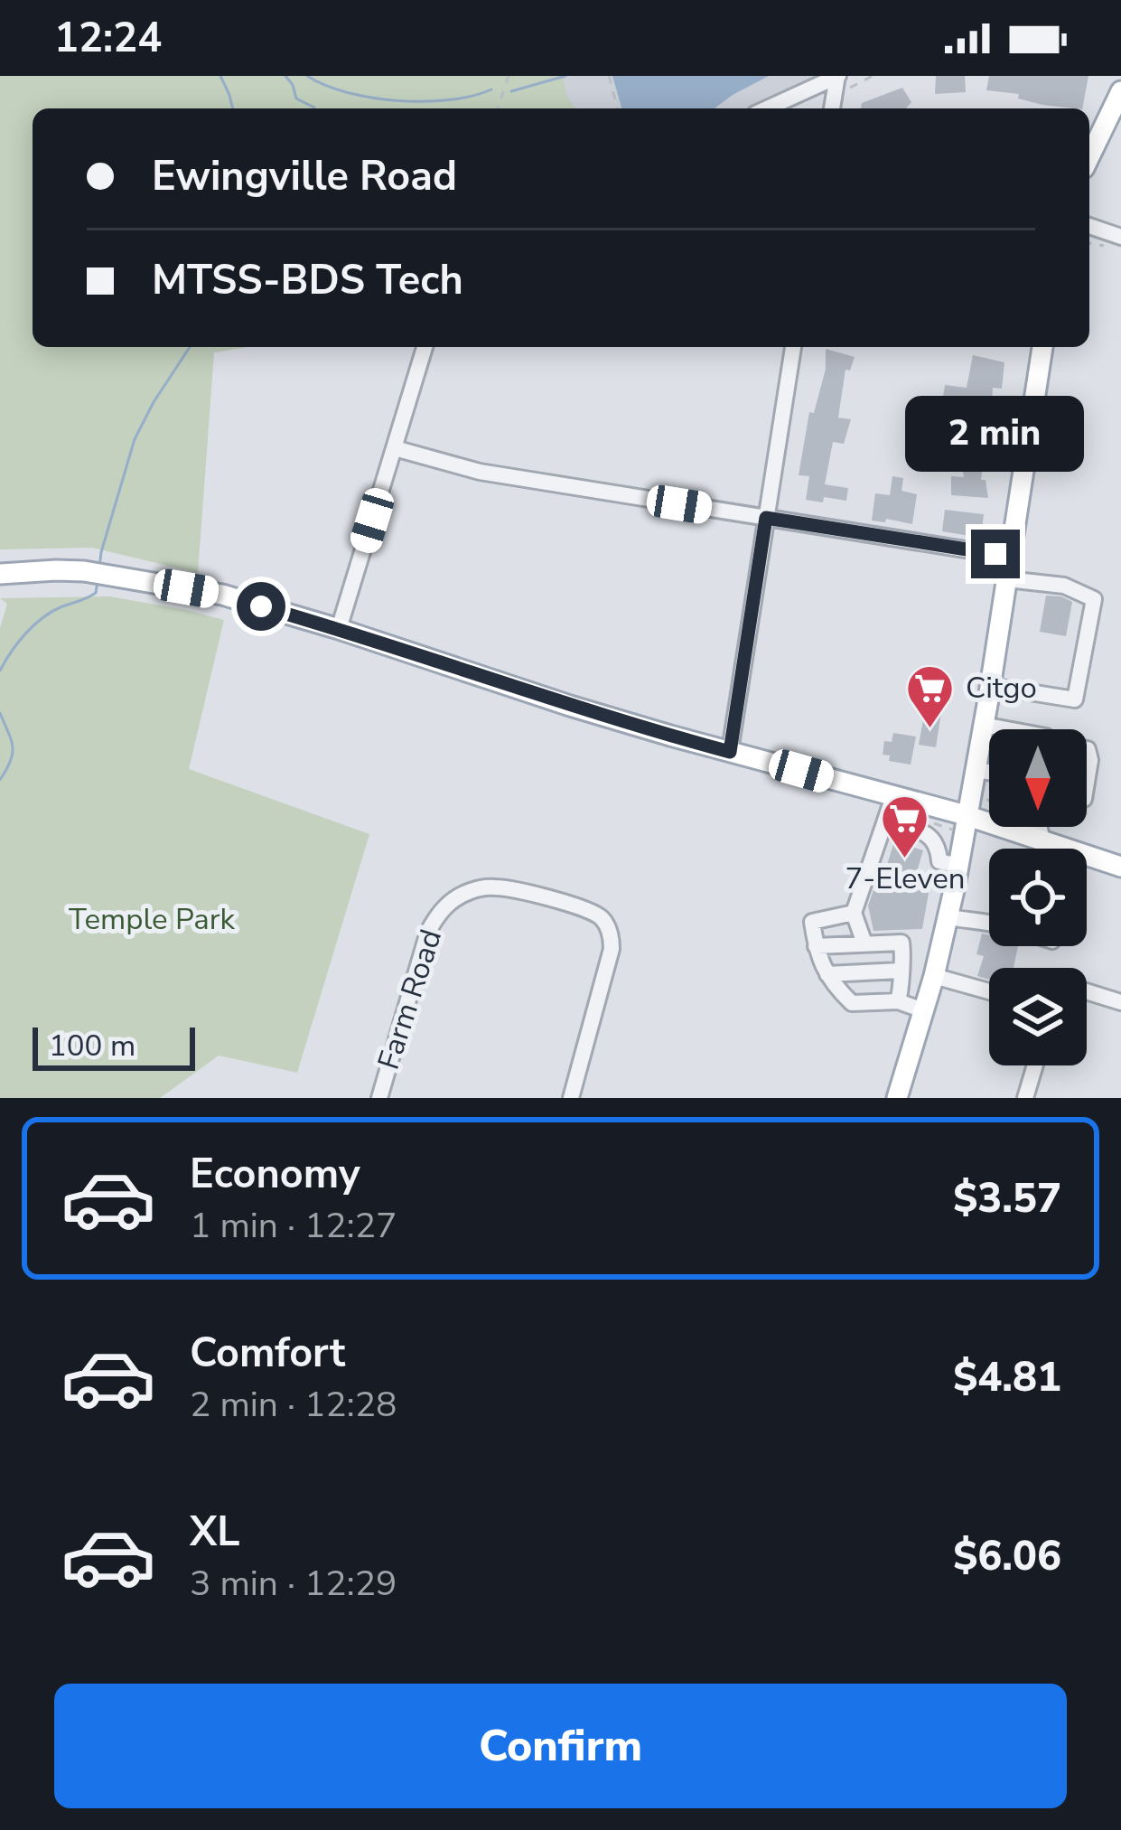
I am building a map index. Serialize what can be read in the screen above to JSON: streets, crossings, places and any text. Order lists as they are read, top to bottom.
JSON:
{
  "streets": {
    "street": ["Farm Road"]
  },
  "parks": ["Temple Park"],
  "places": {
    "supermarket": ["Citgo", "7-Eleven"]
  },
  "scale_bar": "100 m",
  "north": "bottom",
  "page": {
    "status": "12:24",
    "banner": ["Ewingville Road", "MTSS-BDS Tech"],
    "bubble": "2 min",
    "scale": "100 m",
    "list": [
      {
        "name": "Economy",
        "note": "1 min · 12:27",
        "value": "$3.57"
      },
      {
        "name": "Comfort",
        "note": "2 min · 12:28",
        "value": "$4.81"
      },
      {
        "name": "XL",
        "note": "3 min · 12:29",
        "value": "$6.06"
      }
    ],
    "buttons": "Confirm"
  }
}
